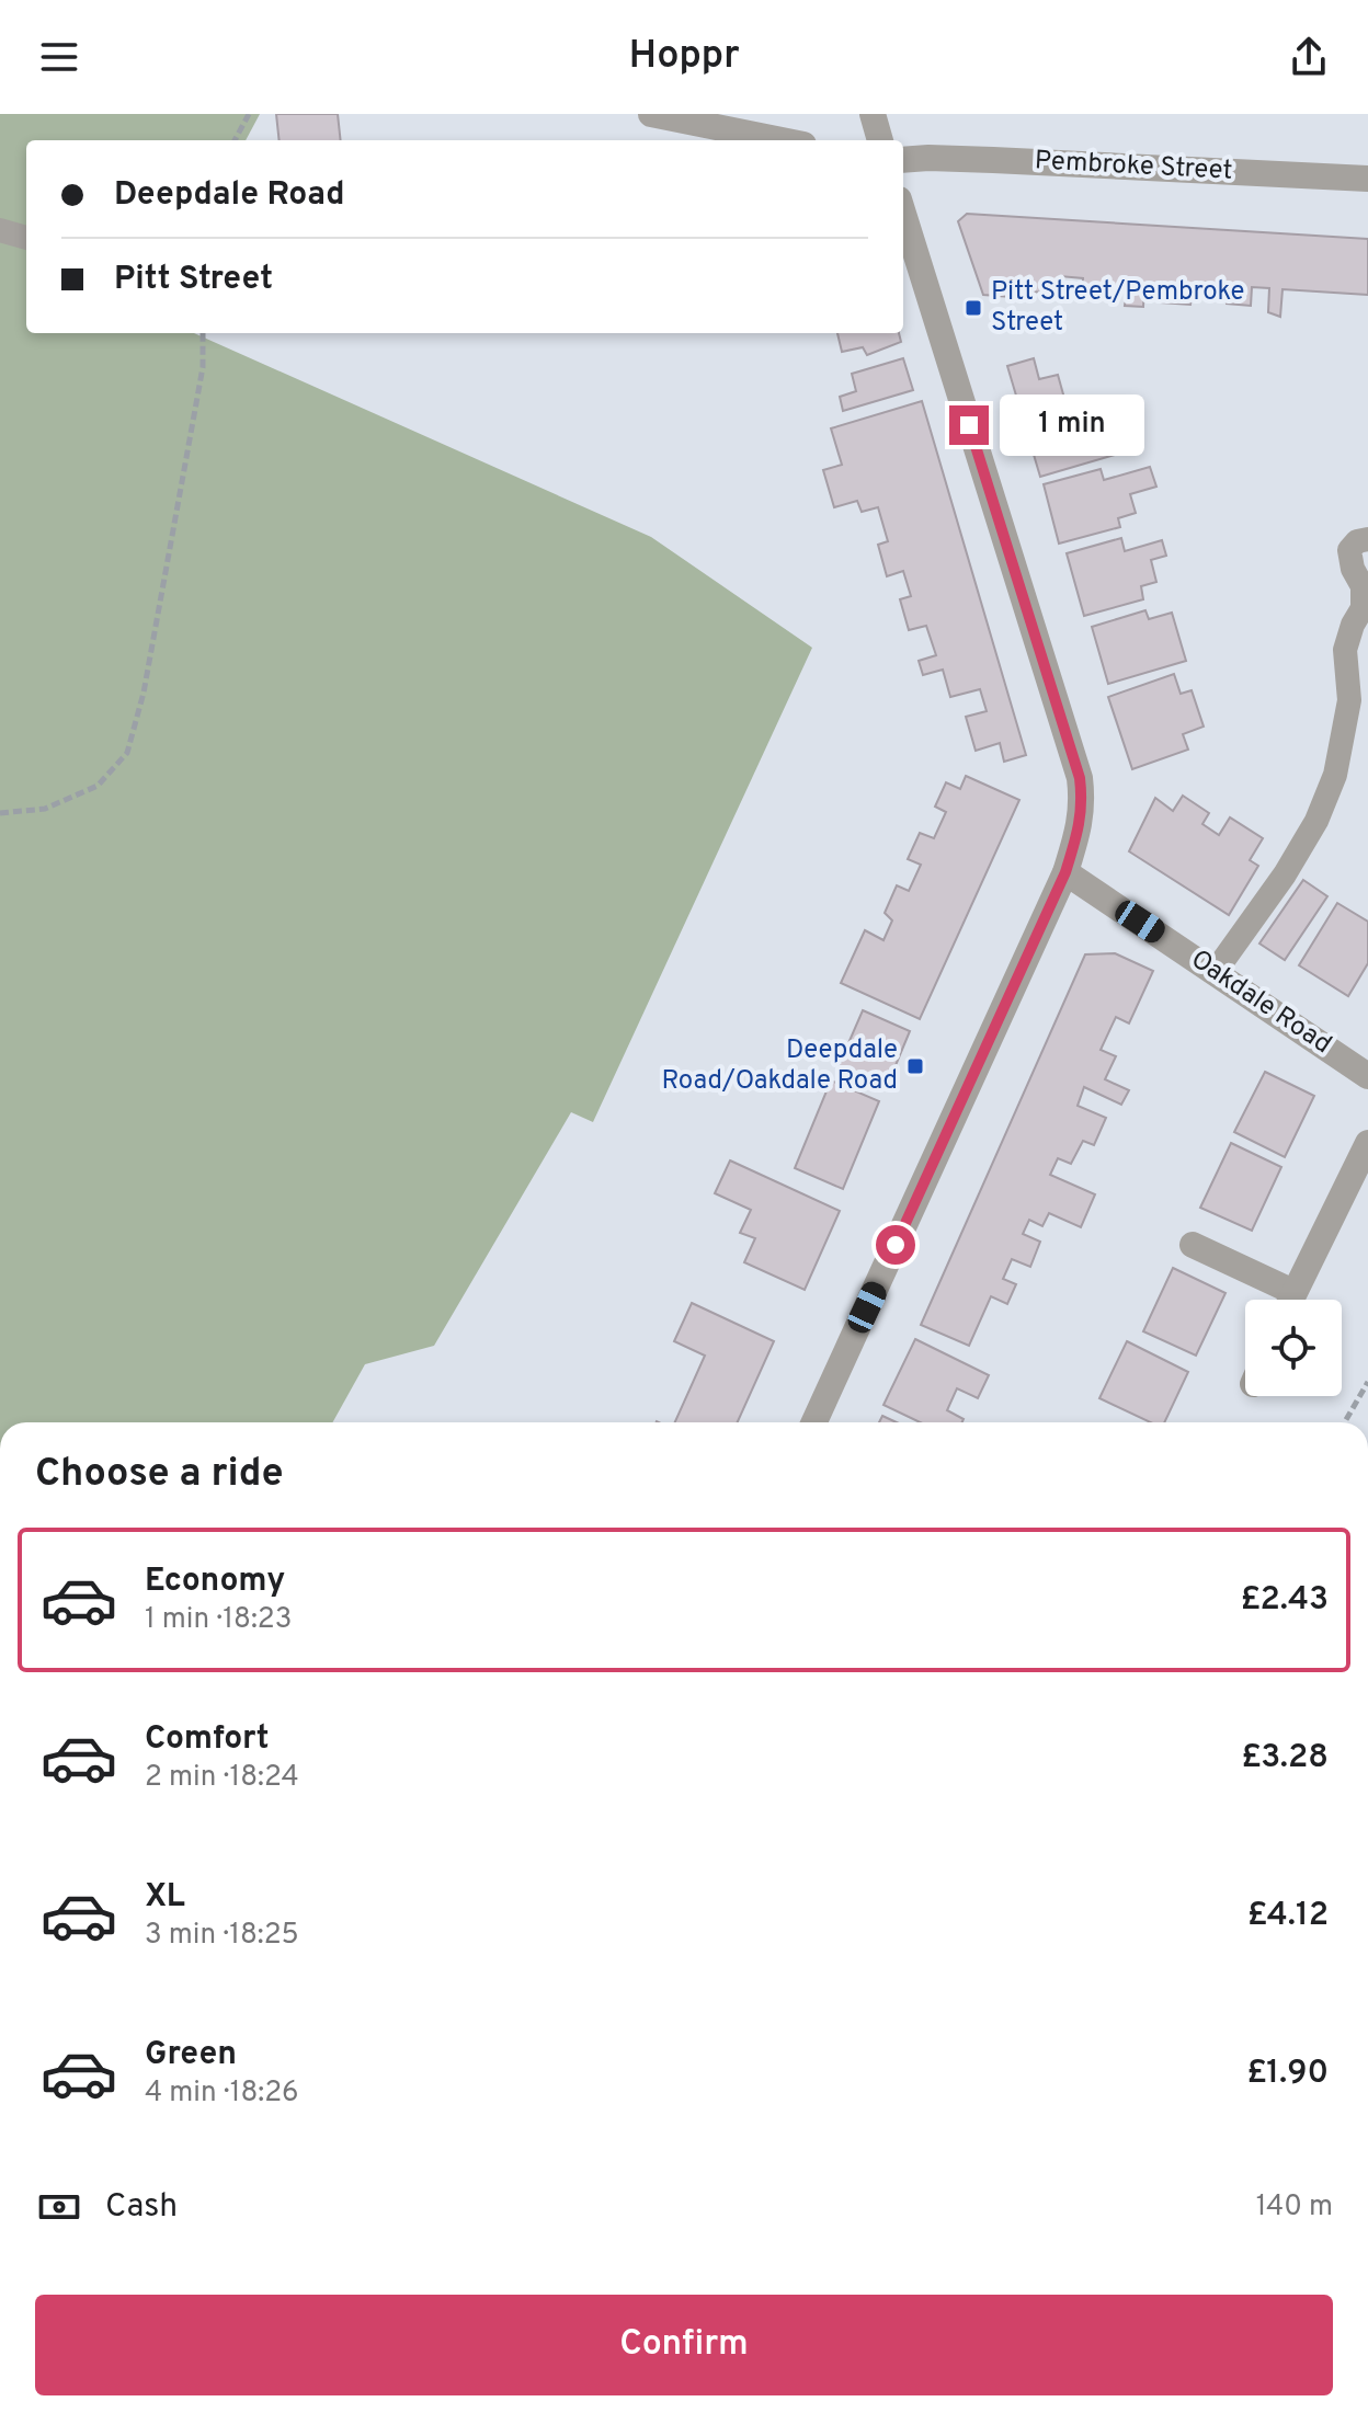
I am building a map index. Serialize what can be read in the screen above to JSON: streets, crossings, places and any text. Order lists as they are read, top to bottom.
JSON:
{
  "streets": {
    "street": ["Pembroke Street", "Oakdale Road"]
  },
  "places": {
    "transit": ["Pitt Street/Pembroke Street", "Deepdale Road/Oakdale Road"]
  },
  "page": {
    "header": "Hoppr",
    "banner": ["Deepdale Road", "Pitt Street"],
    "bubble": "1 min",
    "heading": "Choose a ride",
    "list": [
      {
        "name": "Economy",
        "note": "1 min · 18:23",
        "value": "£2.43"
      },
      {
        "name": "Comfort",
        "note": "2 min · 18:24",
        "value": "£3.28"
      },
      {
        "name": "XL",
        "note": "3 min · 18:25",
        "value": "£4.12"
      },
      {
        "name": "Green",
        "note": "4 min · 18:26",
        "value": "£1.90"
      }
    ],
    "pay": ["Cash", "140 m"],
    "buttons": "Confirm"
  }
}
